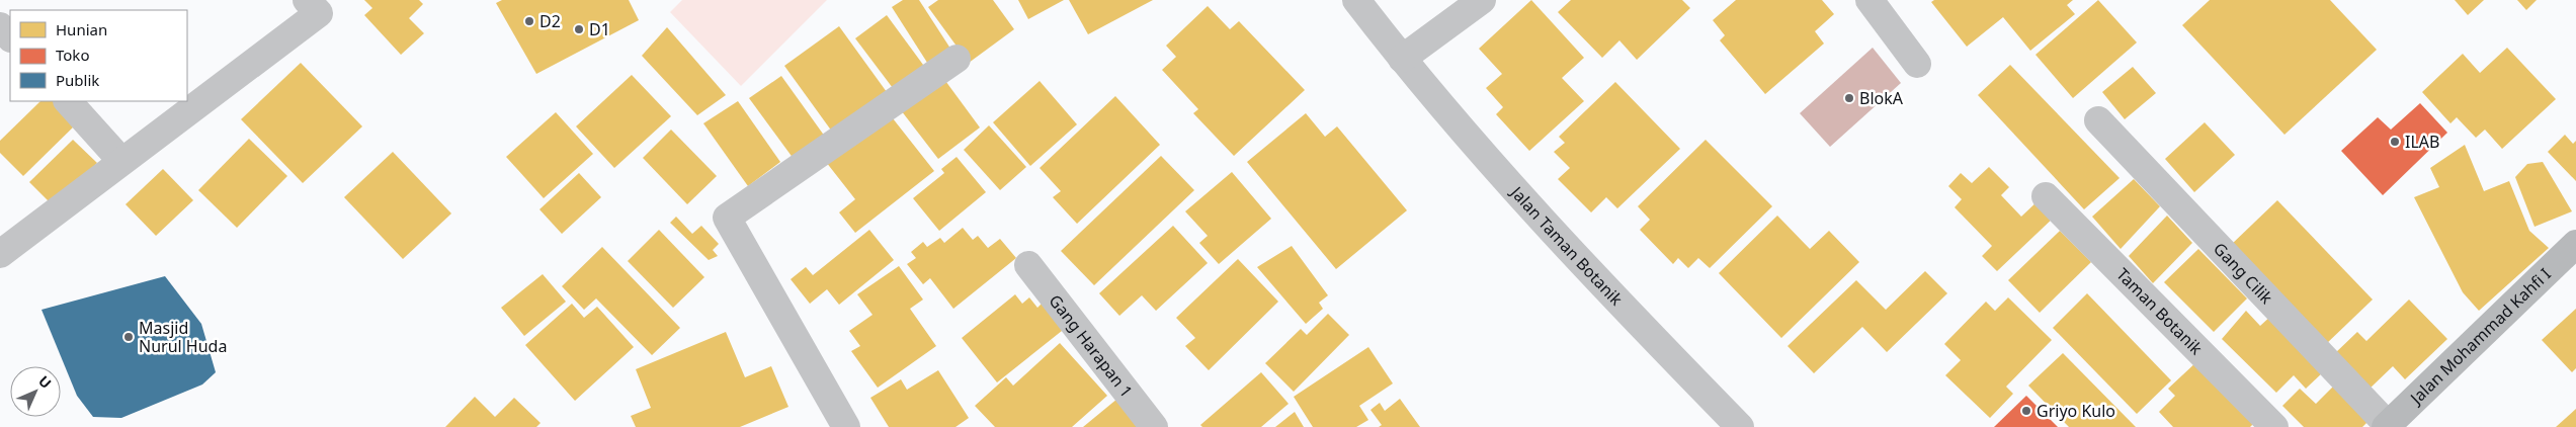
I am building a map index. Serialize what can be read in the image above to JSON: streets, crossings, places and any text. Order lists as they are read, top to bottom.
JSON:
{
  "streets": {
    "main road": ["Jalan Mohammad Kahfi I"],
    "street": [
      "Jalan Taman Botanik",
      "Gang Cilik",
      "Taman Botanik",
      "Gang Harapan 1"
    ]
  },
  "crossings": [
    ["Gang Cilik", "Jalan Mohammad Kahfi I"]
  ],
  "places": [
    "D2",
    "D1",
    "BlokA",
    "ILAB",
    "Masjid Nurul Huda",
    "Griyo Kulo"
  ],
  "legend": ["Hunian", "Toko", "Publik"],
  "north": "top right"
}
